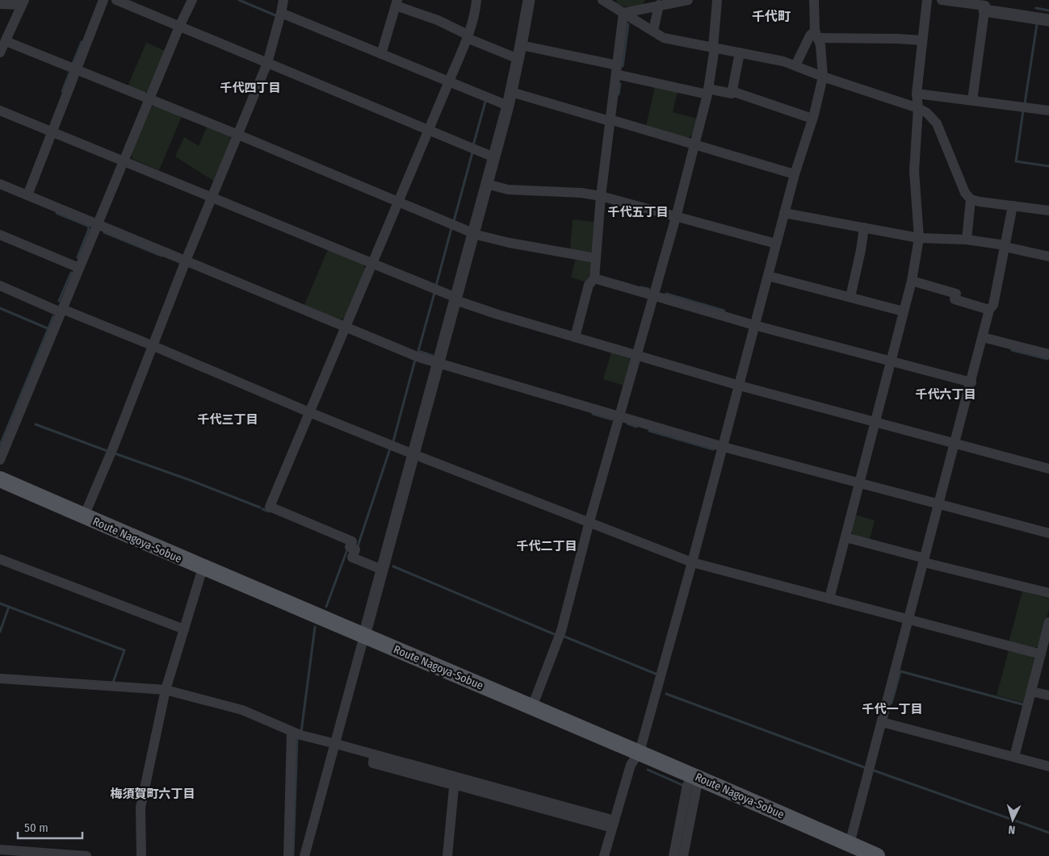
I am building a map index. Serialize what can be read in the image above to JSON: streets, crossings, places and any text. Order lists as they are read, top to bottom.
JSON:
{
  "streets": {
    "main road": ["Route Nagoya-Sobue"]
  },
  "districts": [
    "千代町",
    "千代四丁目",
    "千代五丁目",
    "千代六丁目",
    "千代三丁目",
    "千代二丁目",
    "千代一丁目",
    "梅須賀町六丁目"
  ],
  "scale_bar": "50 m",
  "north": "bottom"
}
